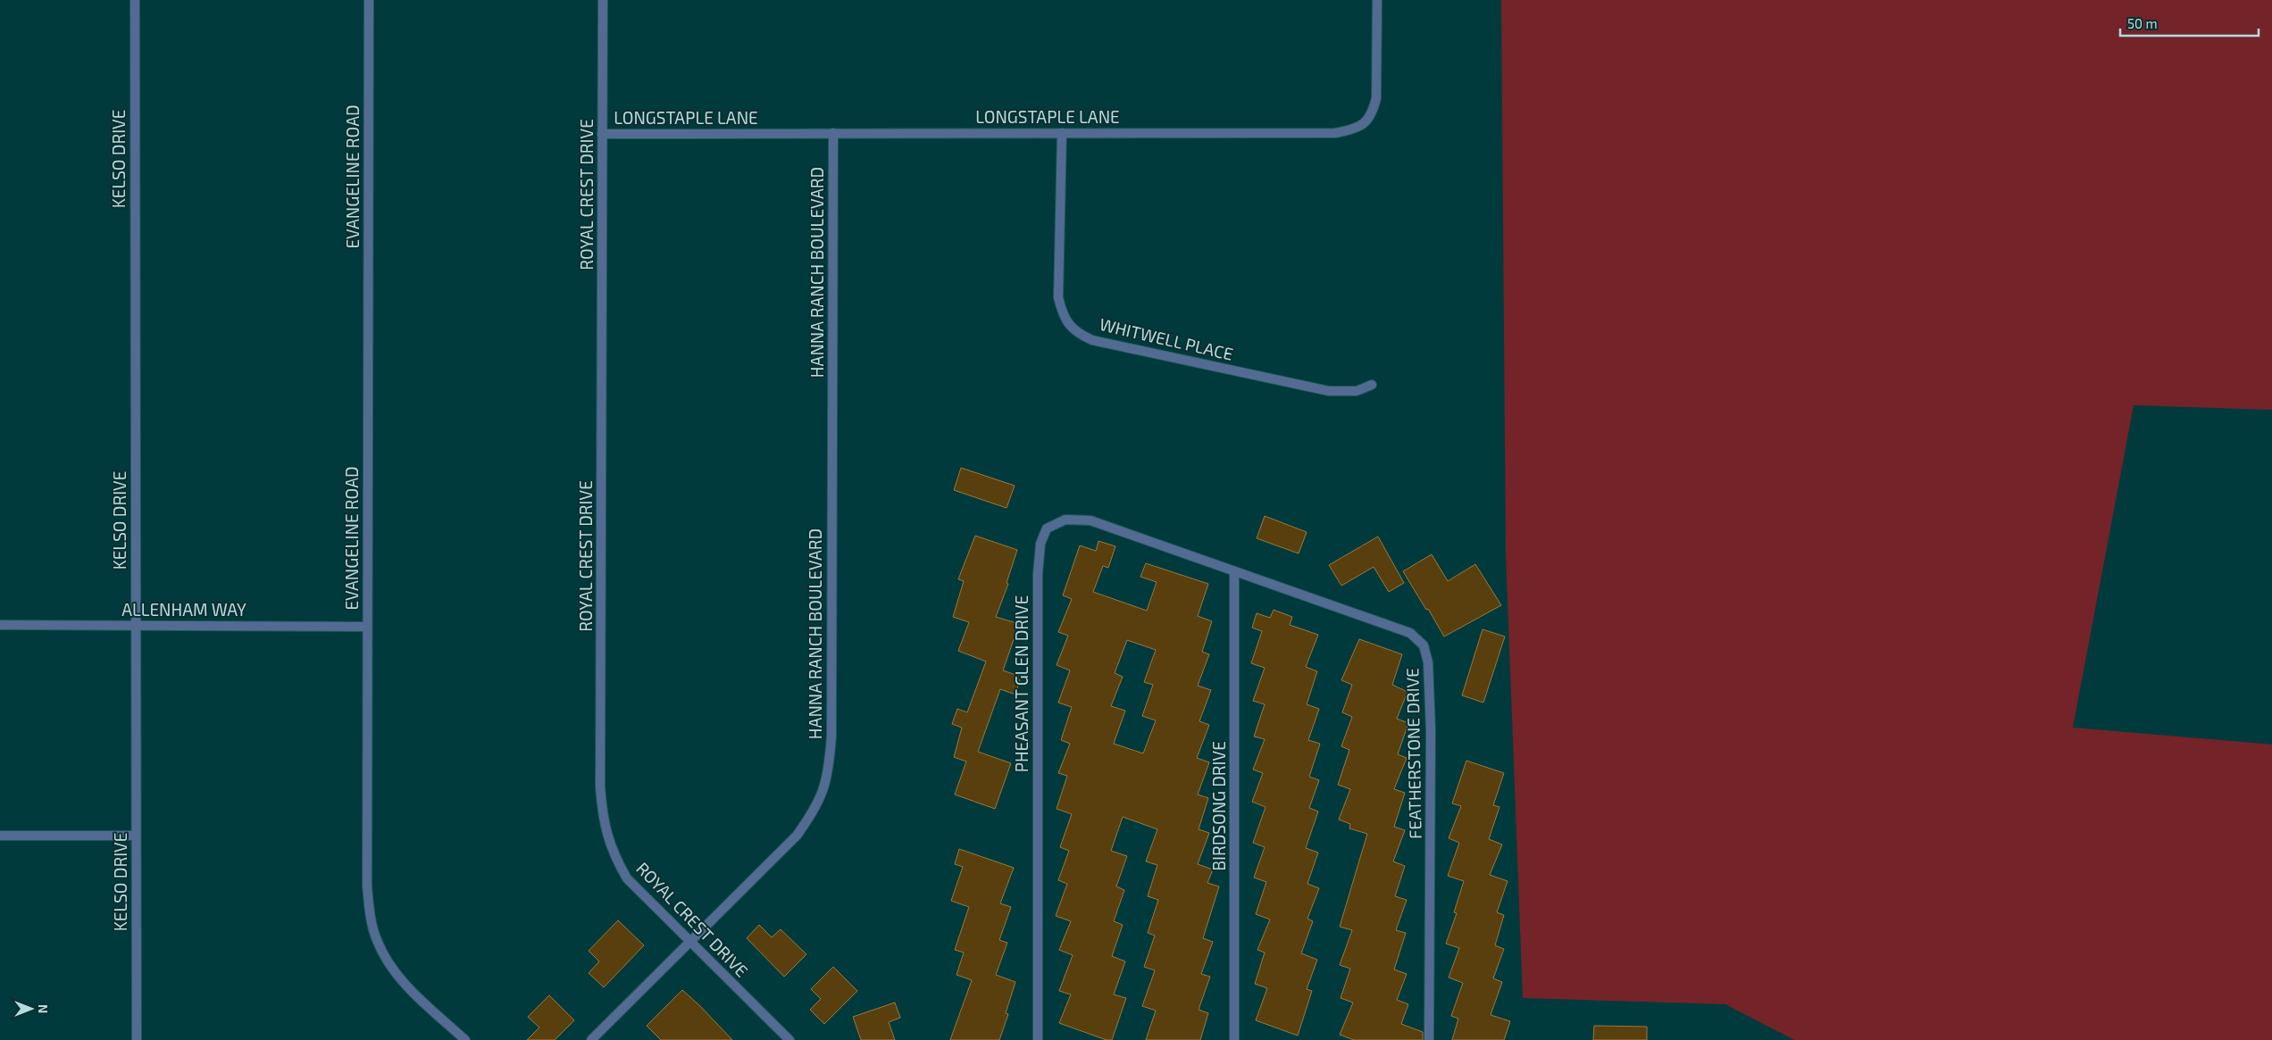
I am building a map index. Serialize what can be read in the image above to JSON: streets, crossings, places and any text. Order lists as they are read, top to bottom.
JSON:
{
  "streets": {
    "street": [
      "LONGSTAPLE LANE",
      "KELSO DRIVE",
      "EVANGELINE ROAD",
      "ROYAL CREST DRIVE",
      "HANNA RANCH BOULEVARD",
      "WHITWELL PLACE",
      "ALLENHAM WAY",
      "PHEASANT GLEN DRIVE",
      "FEATHERSTONE DRIVE",
      "BIRDSONG DRIVE"
    ]
  },
  "crossings": [
    ["LONGSTAPLE LANE", "ROYAL CREST DRIVE"],
    ["LONGSTAPLE LANE", "HANNA RANCH BOULEVARD"],
    ["LONGSTAPLE LANE", "WHITWELL PLACE"],
    ["KELSO DRIVE", "ALLENHAM WAY"],
    ["EVANGELINE ROAD", "ALLENHAM WAY"],
    ["ROYAL CREST DRIVE", "HANNA RANCH BOULEVARD"],
    ["PHEASANT GLEN DRIVE", "FEATHERSTONE DRIVE"],
    ["PHEASANT GLEN DRIVE", "BIRDSONG DRIVE"],
    ["FEATHERSTONE DRIVE", "BIRDSONG DRIVE"]
  ],
  "scale_bar": "50 m",
  "north": "right"
}
